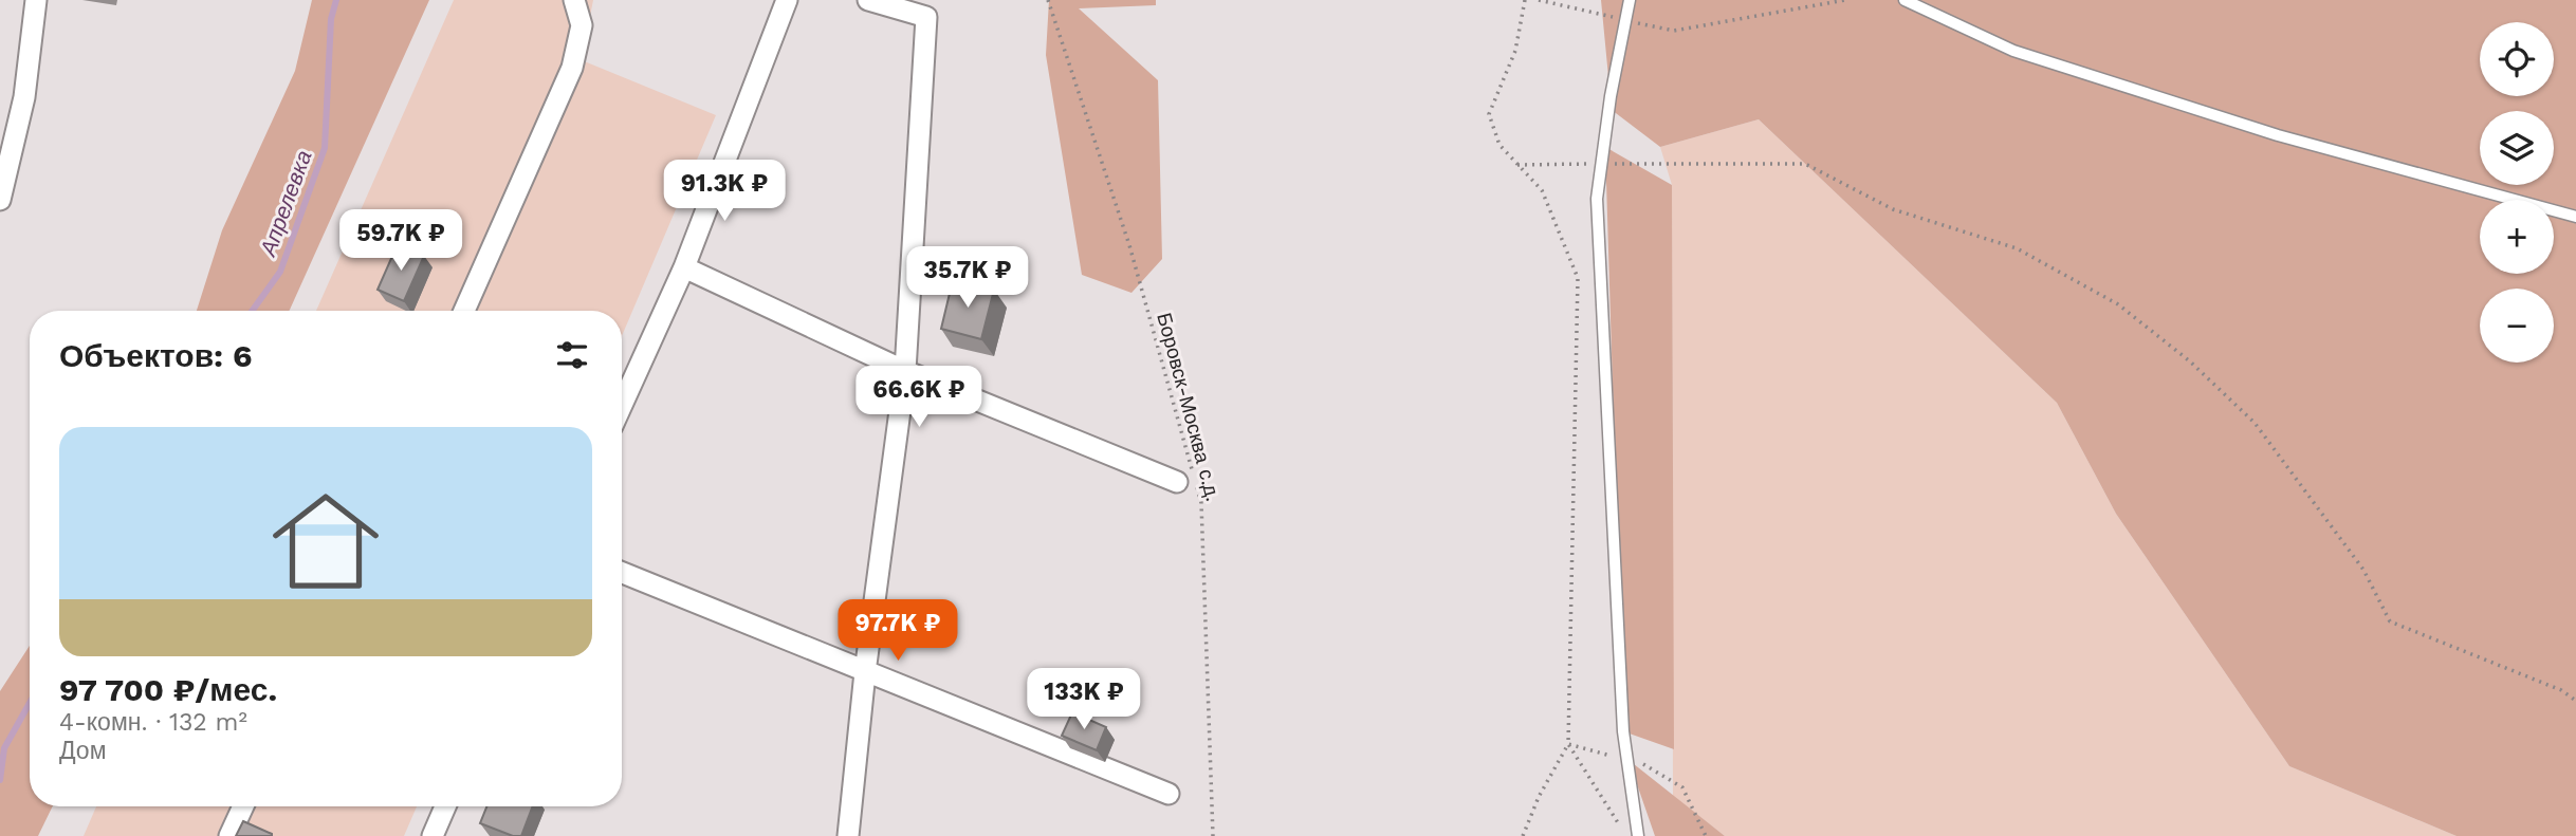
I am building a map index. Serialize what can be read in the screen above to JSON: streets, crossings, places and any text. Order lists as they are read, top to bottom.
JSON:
{
  "streets": {
    "path": ["Боровск-Москва с.д."]
  },
  "water": ["Апрелевка"],
  "page": {
    "map_buttons": ["+", "−"],
    "price": [
      "91.3K ₽",
      "59.7K ₽",
      "35.7K ₽",
      "66.6K ₽",
      "97.7K ₽",
      "133K ₽"
    ],
    "heading": "Объектов: 6",
    "list": [
      {
        "name": "97 700 ₽/мес.",
        "note": "4-комн. · 132 m² · Дом"
      }
    ]
  }
}
